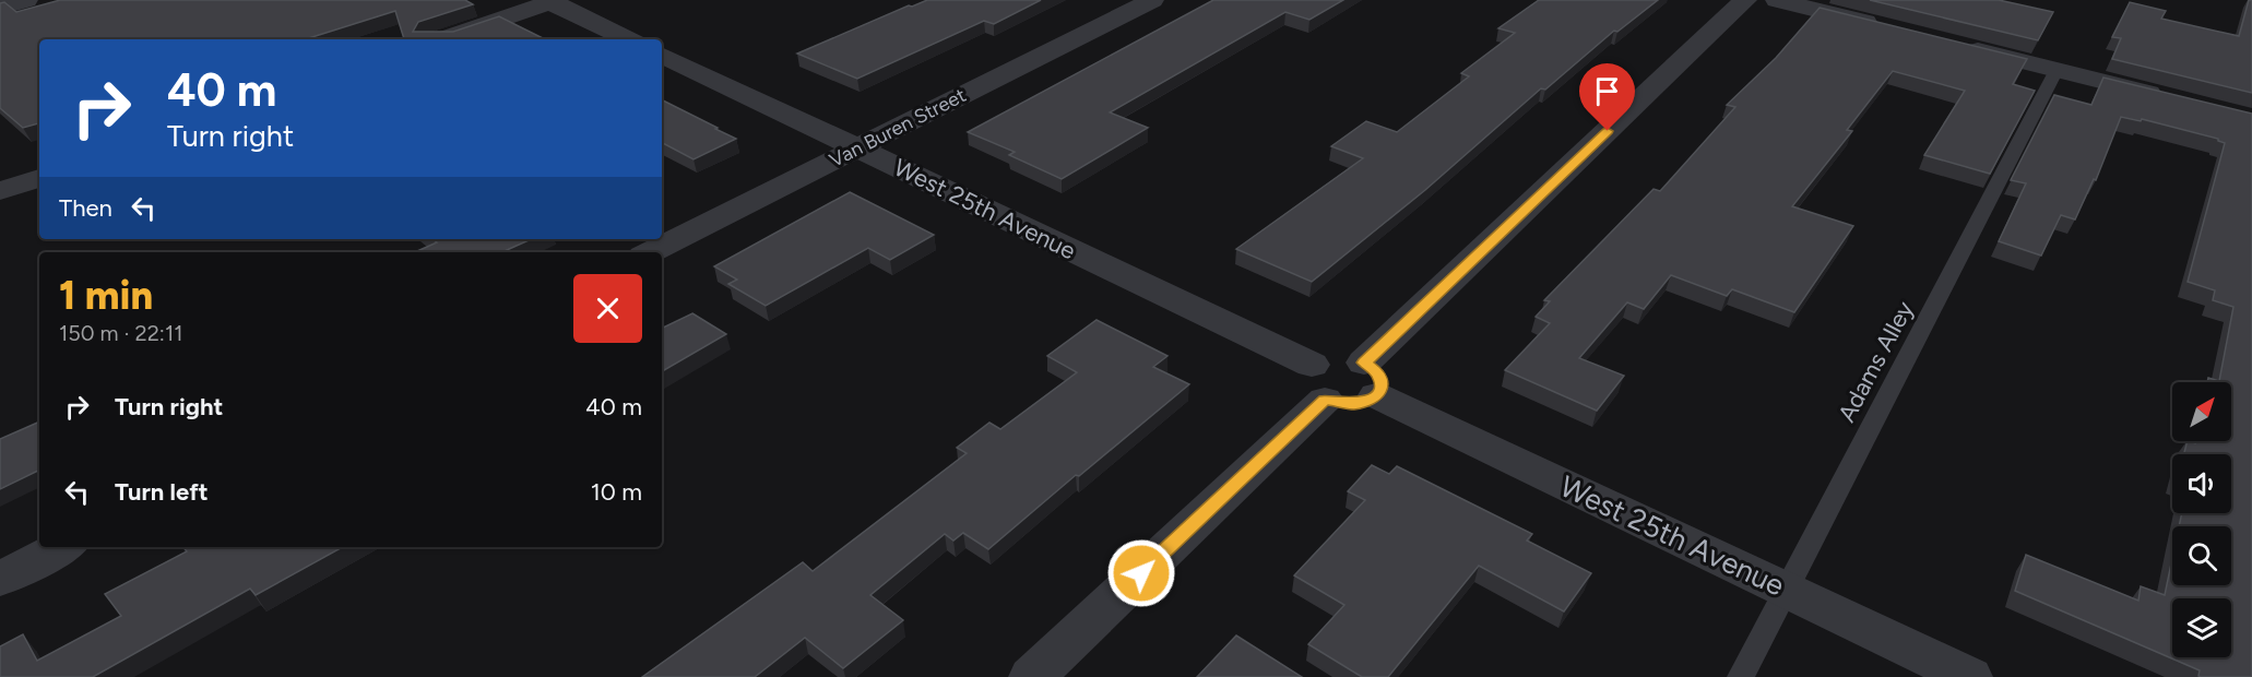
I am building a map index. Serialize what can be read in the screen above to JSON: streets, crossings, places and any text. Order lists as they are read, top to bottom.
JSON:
{
  "streets": {
    "street": ["Van Buren Street", "West 25th Avenue"],
    "lane": ["Adams Alley"]
  },
  "crossings": [
    ["Van Buren Street", "West 25th Avenue"],
    ["West 25th Avenue", "Adams Alley"]
  ],
  "north": "top right",
  "page": {
    "turn": ["40 m", "Turn right"],
    "then": "Then",
    "heading": ["1 min", "150 m · 22:11"],
    "list": [
      {
        "name": "Turn right",
        "value": "40 m"
      },
      {
        "name": "Turn left",
        "value": "10 m"
      }
    ]
  }
}
